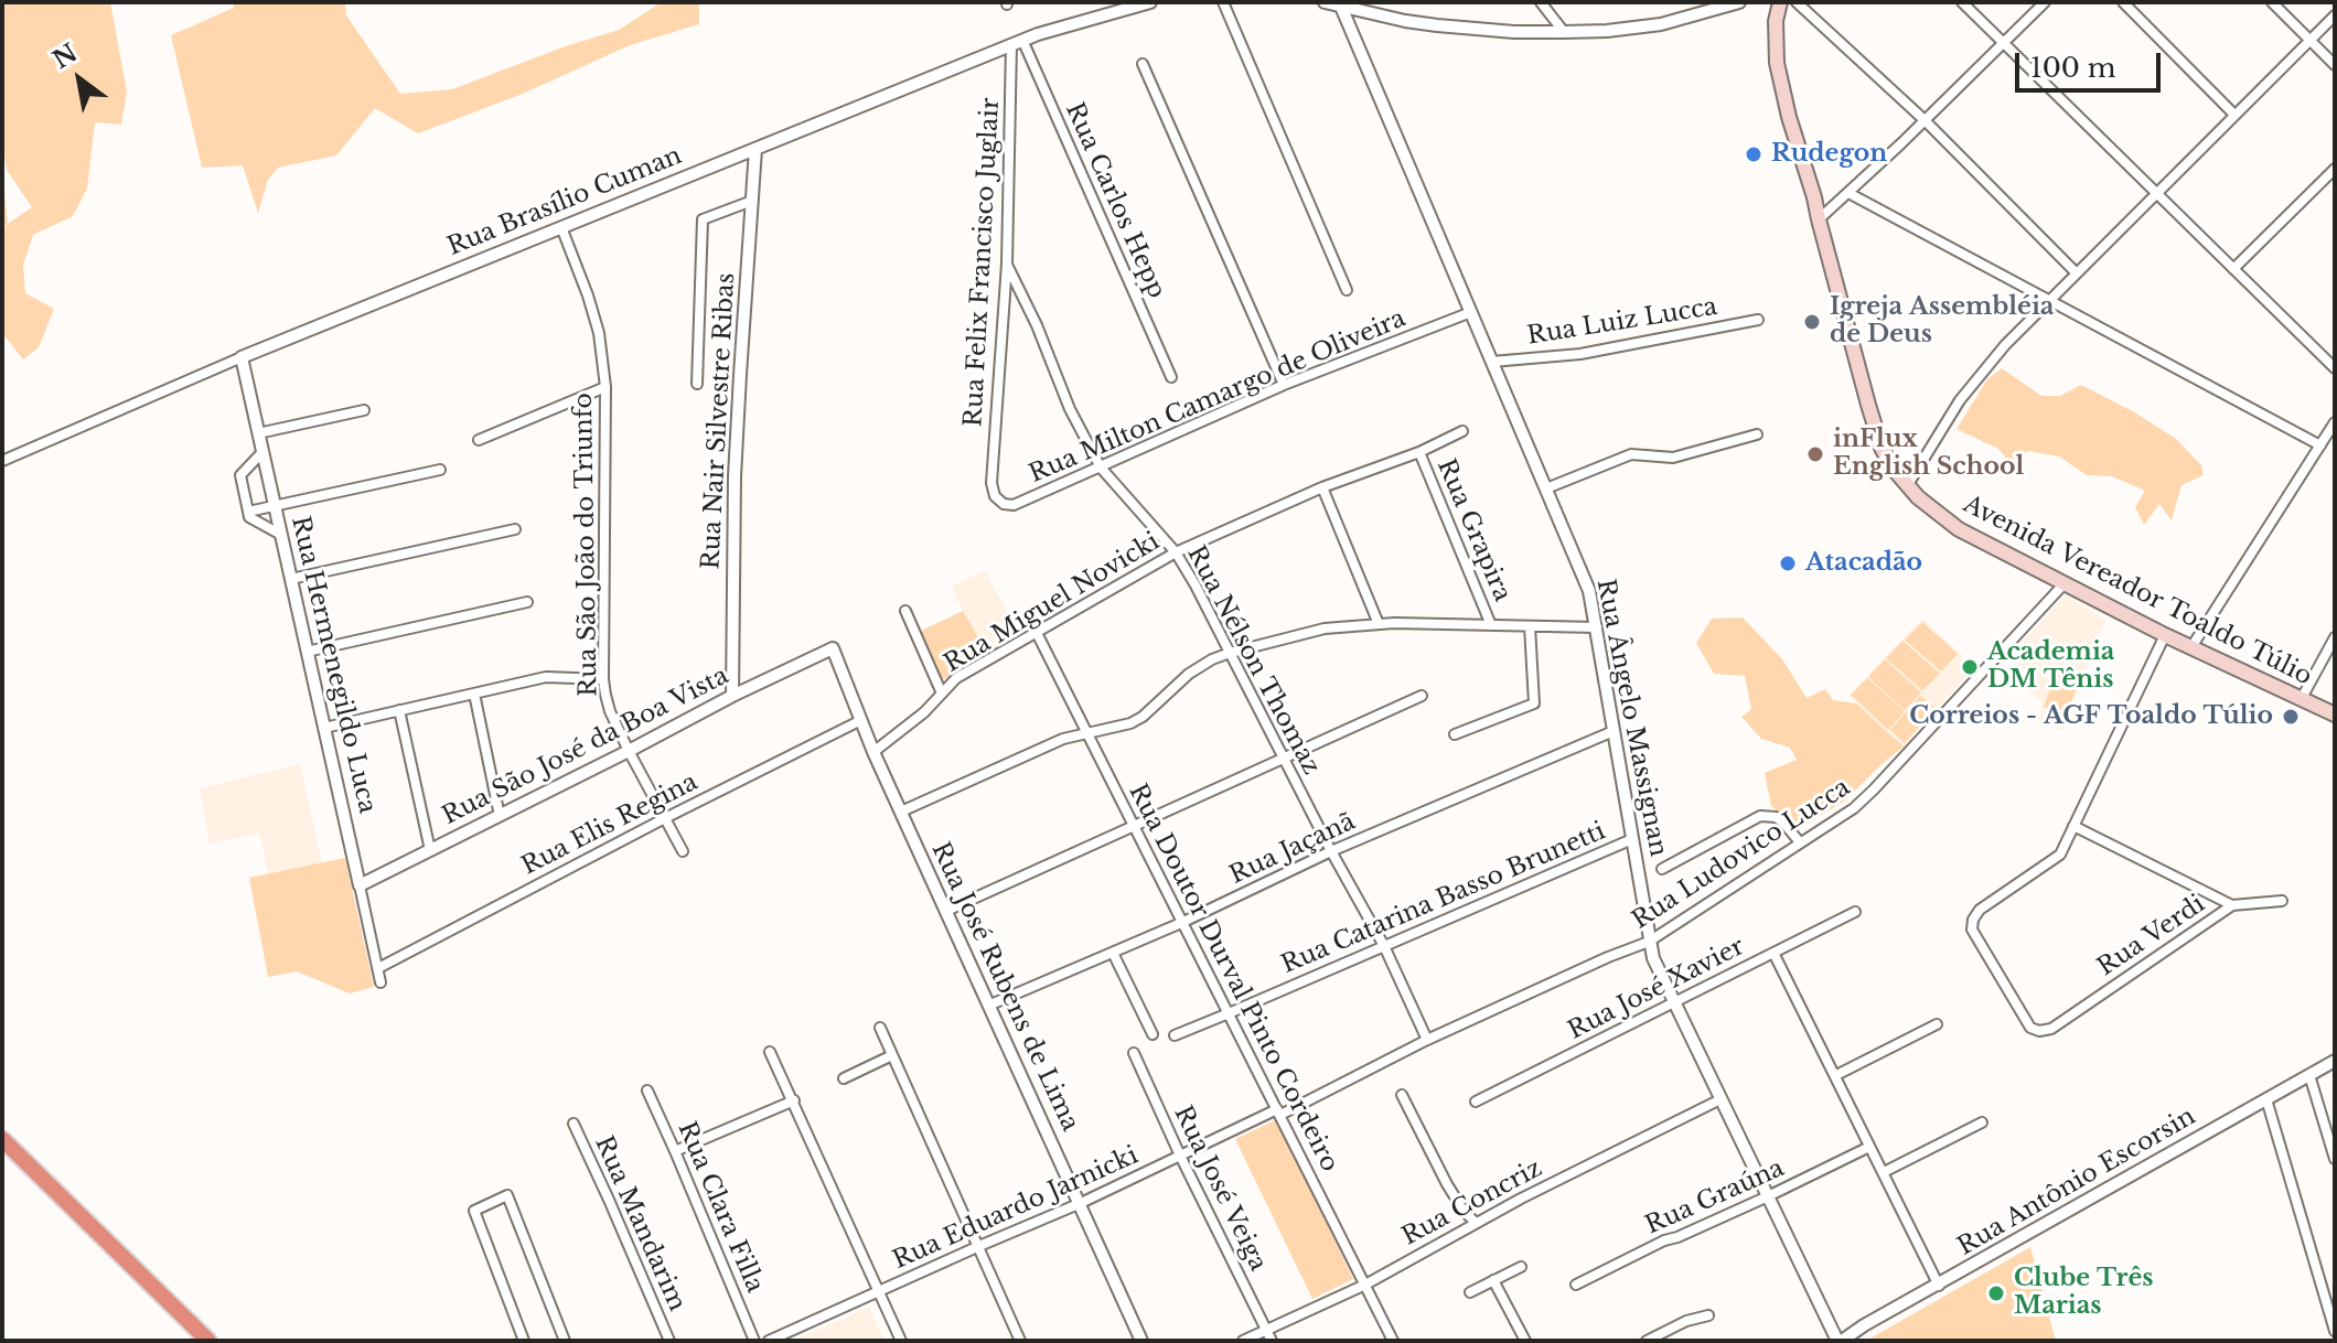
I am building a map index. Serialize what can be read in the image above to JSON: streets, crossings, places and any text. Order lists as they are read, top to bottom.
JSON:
{
  "streets": {
    "main road": ["Avenida Vereador Toaldo Túlio"],
    "street": [
      "Rua Carlos Hepp",
      "Rua Brasílio Cuman",
      "Rua Felix Francisco Juglair",
      "Rua Luiz Lucca",
      "Rua Milton Camargo de Oliveira",
      "Rua Nair Silvestre Ribas",
      "Rua Grapira",
      "Rua São João do Triunfo",
      "Rua Miguel Novicki",
      "Rua Nélson Thomaz",
      "Rua Hermenegildo Luca",
      "Rua Ângelo Massignan",
      "Rua São José da Boa Vista",
      "Rua Elis Regina",
      "Rua Jaçanã",
      "Rua Ludovico Lucca",
      "Rua Catarina Basso Brunetti",
      "Rua Verdi",
      "Rua Doutor Durval Pinto Cordeiro",
      "Rua José Rubens de Lima",
      "Rua José Xavier",
      "Rua Antônio Escorsin",
      "Rua José Veiga",
      "Rua Graúna",
      "Rua Concriz",
      "Rua Clara Filla",
      "Rua Eduardo Jarnicki",
      "Rua Mandarim"
    ]
  },
  "crossings": [
    ["Rua Carlos Hepp", "Rua Brasílio Cuman"],
    ["Rua Carlos Hepp", "Rua Felix Francisco Juglair"],
    ["Rua Brasílio Cuman", "Rua Felix Francisco Juglair"],
    ["Rua Brasílio Cuman", "Rua Nair Silvestre Ribas"],
    ["Rua Brasílio Cuman", "Rua São João do Triunfo"],
    ["Rua Brasílio Cuman", "Rua Hermenegildo Luca"],
    ["Rua Felix Francisco Juglair", "Rua Milton Camargo de Oliveira"],
    ["Rua Felix Francisco Juglair", "Rua Nélson Thomaz"],
    ["Rua Luiz Lucca", "Rua Ângelo Massignan"],
    ["Rua Milton Camargo de Oliveira", "Rua Nélson Thomaz"],
    ["Rua Milton Camargo de Oliveira", "Rua Ângelo Massignan"],
    ["Rua Nair Silvestre Ribas", "Rua São José da Boa Vista"],
    ["Rua Grapira", "Rua Miguel Novicki"],
    ["Rua São João do Triunfo", "Rua São José da Boa Vista"],
    ["Rua São João do Triunfo", "Rua Elis Regina"],
    ["Avenida Vereador Toaldo Túlio", "Rua Ludovico Lucca"],
    ["Rua Miguel Novicki", "Rua Nélson Thomaz"],
    ["Rua Miguel Novicki", "Rua Doutor Durval Pinto Cordeiro"],
    ["Rua Miguel Novicki", "Rua José Rubens de Lima"],
    ["Rua Nélson Thomaz", "Rua Jaçanã"],
    ["Rua Nélson Thomaz", "Rua Ludovico Lucca"],
    ["Rua Nélson Thomaz", "Rua Catarina Basso Brunetti"],
    ["Rua Hermenegildo Luca", "Rua São José da Boa Vista"],
    ["Rua Hermenegildo Luca", "Rua Elis Regina"],
    ["Rua Ângelo Massignan", "Rua Jaçanã"],
    ["Rua Ângelo Massignan", "Rua Ludovico Lucca"],
    ["Rua Ângelo Massignan", "Rua Catarina Basso Brunetti"],
    ["Rua Ângelo Massignan", "Rua José Xavier"],
    ["Rua Ângelo Massignan", "Rua Antônio Escorsin"],
    ["Rua Ângelo Massignan", "Rua Graúna"],
    ["Rua Ângelo Massignan", "Rua Concriz"],
    ["Rua São José da Boa Vista", "Rua José Rubens de Lima"],
    ["Rua Elis Regina", "Rua José Rubens de Lima"],
    ["Rua Jaçanã", "Rua Doutor Durval Pinto Cordeiro"],
    ["Rua Jaçanã", "Rua José Rubens de Lima"],
    ["Rua Ludovico Lucca", "Rua Doutor Durval Pinto Cordeiro"],
    ["Rua Ludovico Lucca", "Rua Eduardo Jarnicki"],
    ["Rua Catarina Basso Brunetti", "Rua Doutor Durval Pinto Cordeiro"],
    ["Rua Doutor Durval Pinto Cordeiro", "Rua Concriz"],
    ["Rua Doutor Durval Pinto Cordeiro", "Rua Eduardo Jarnicki"],
    ["Rua José Rubens de Lima", "Rua Eduardo Jarnicki"],
    ["Rua José Veiga", "Rua Concriz"],
    ["Rua José Veiga", "Rua Eduardo Jarnicki"]
  ],
  "places": [
    "Rudegon",
    "Igreja Assembléia de Deus",
    "inFlux English School",
    "Atacadão",
    "Academia DM Tênis",
    "Correios - AGF Toaldo Túlio",
    "Clube Três Marias"
  ],
  "scale_bar": "100 m",
  "north": "top left"
}
